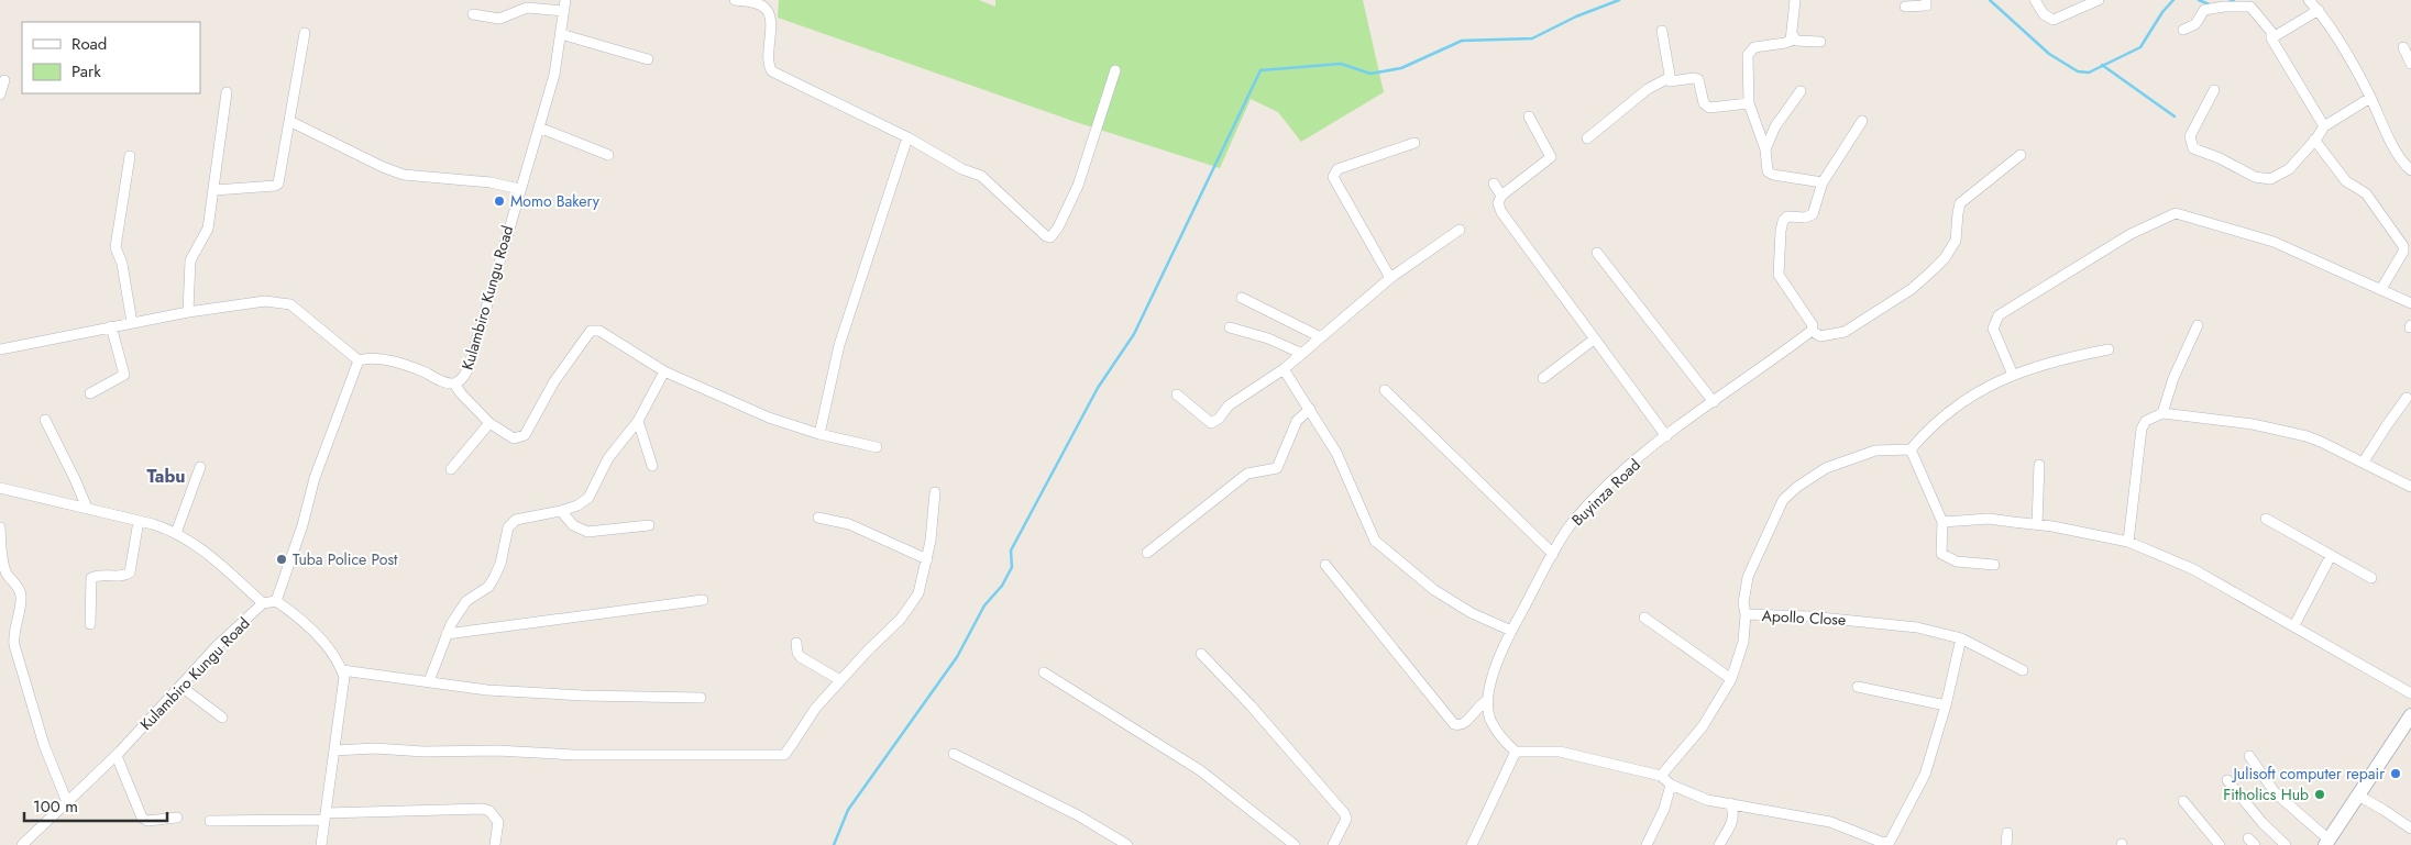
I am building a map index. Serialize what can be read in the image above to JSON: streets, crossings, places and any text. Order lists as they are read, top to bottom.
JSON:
{
  "streets": {
    "street": ["Kulambiro Kungu Road", "Buyinza Road", "Apollo Close"]
  },
  "districts": ["Tabu"],
  "places": [
    "Momo Bakery",
    "Tuba Police Post",
    "Julisoft computer repair",
    "Fitholics Hub"
  ],
  "legend": ["Road", "Park"],
  "scale_bar": "100 m"
}
